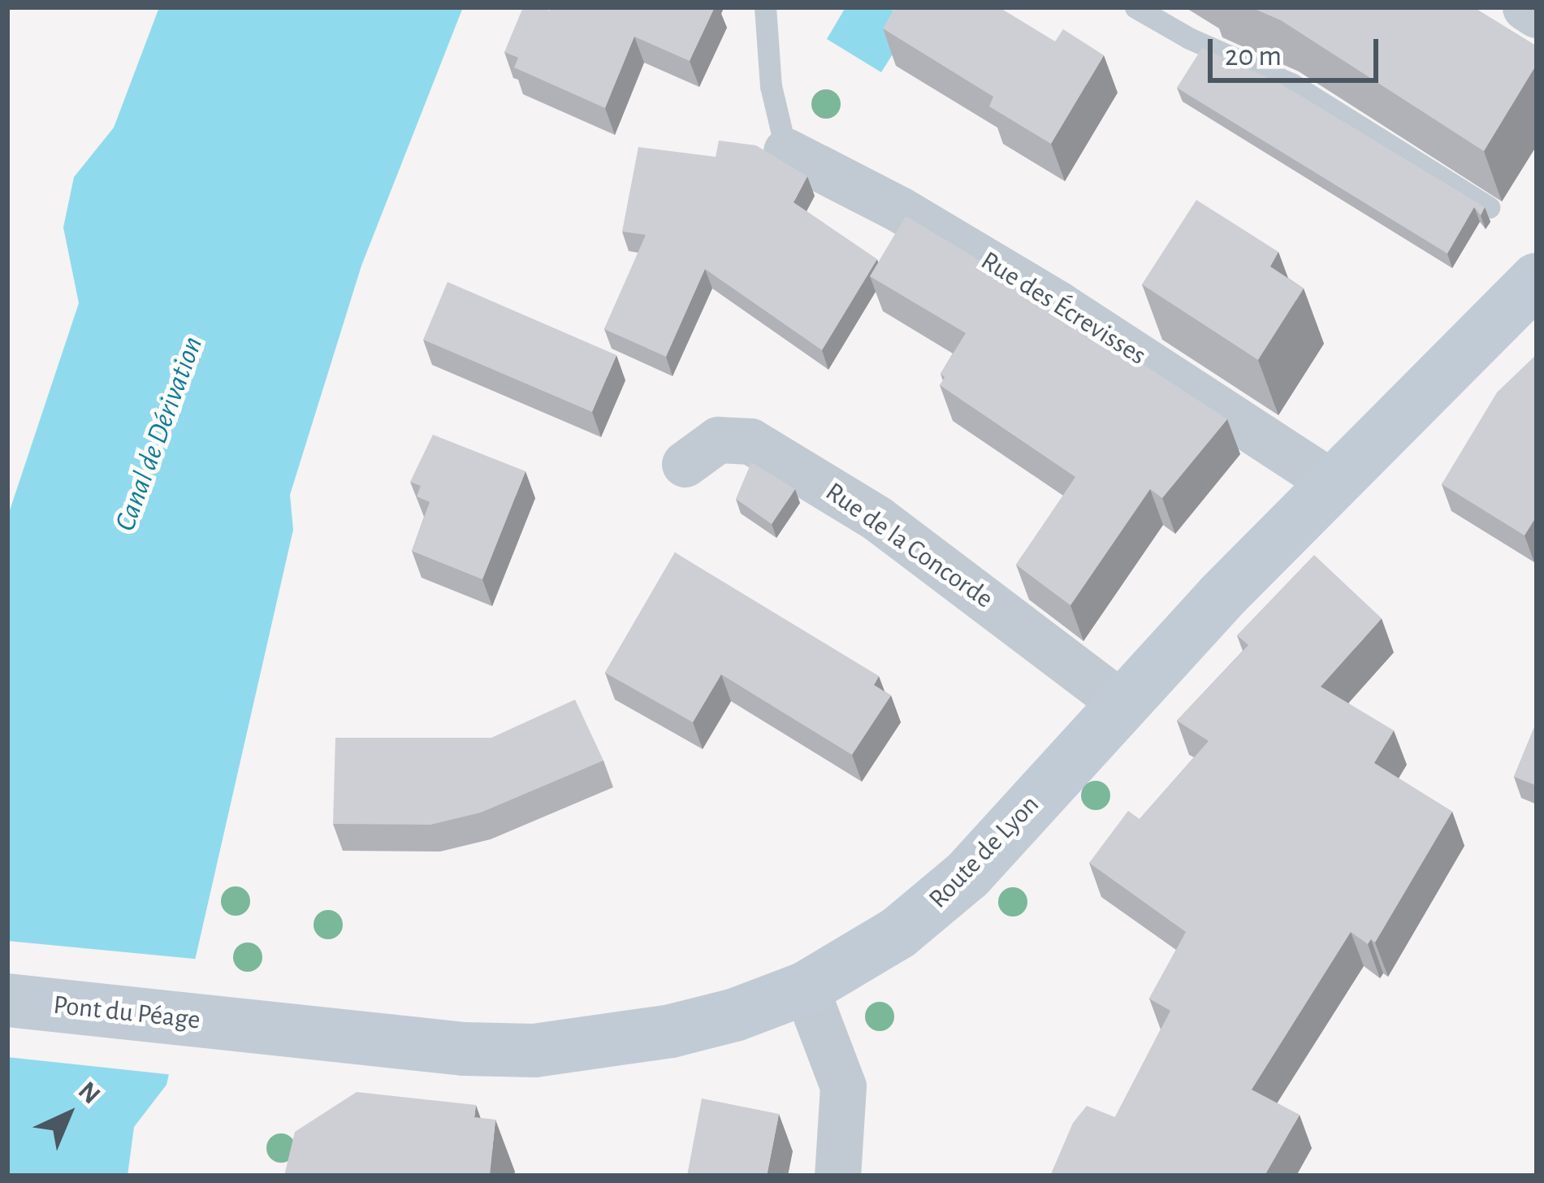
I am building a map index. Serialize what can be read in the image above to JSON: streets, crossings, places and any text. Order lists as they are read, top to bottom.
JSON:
{
  "streets": {
    "main road": ["Route de Lyon", "Pont du Péage"],
    "street": ["Rue des Écrevisses", "Rue de la Concorde"]
  },
  "crossings": [
    ["Rue des Écrevisses", "Route de Lyon"],
    ["Rue de la Concorde", "Route de Lyon"],
    ["Route de Lyon", "Pont du Péage"]
  ],
  "water": ["Canal de Dérivation"],
  "scale_bar": "20 m",
  "north": "top right"
}
